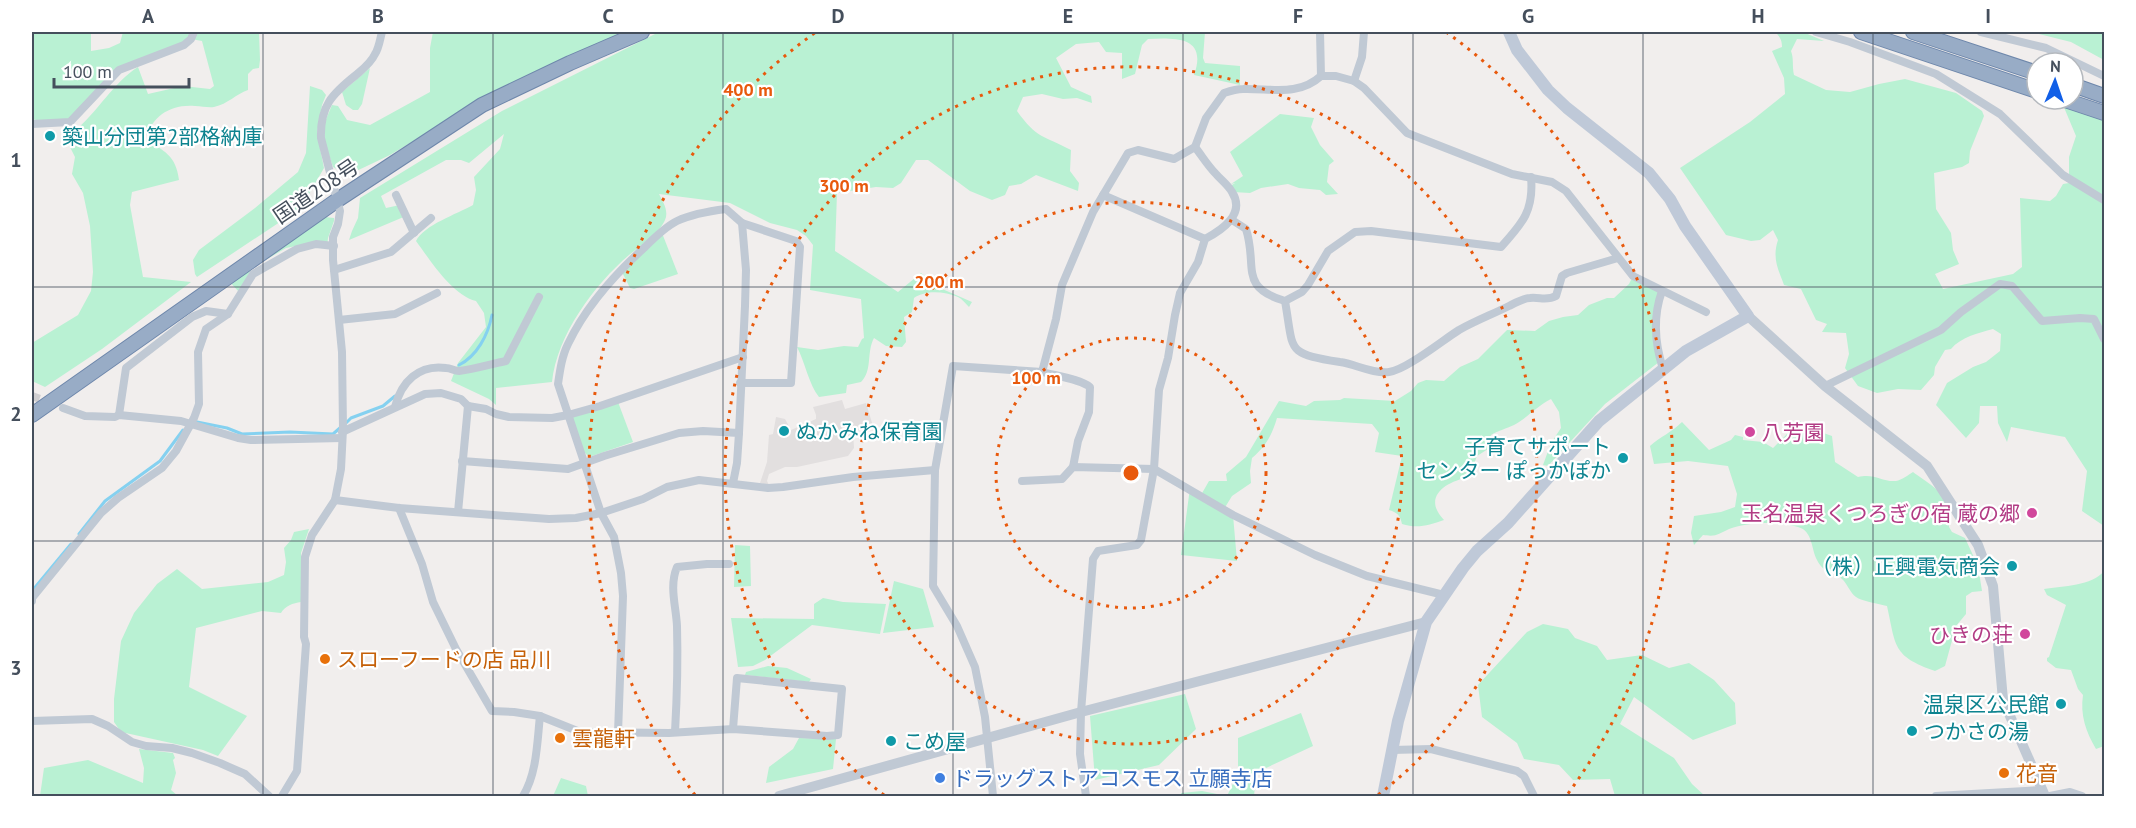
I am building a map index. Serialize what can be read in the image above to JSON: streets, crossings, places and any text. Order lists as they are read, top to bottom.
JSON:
{
  "streets": {
    "highway": ["国道208号"]
  },
  "places": [
    "築山分団第2部格納庫",
    "ぬかみね保育園",
    "八芳園",
    "子育てサポート センター ぽっかぽか",
    "玉名温泉くつろぎの宿 蔵の郷",
    "（株）正興電気商会",
    "ひきの荘",
    "スローフードの店 品川",
    "温泉区公民館",
    "つかさの湯",
    "雲龍軒",
    "こめ屋",
    "花音",
    "ドラッグストアコスモス 立願寺店"
  ],
  "scale_bar": "100 m",
  "north": "top",
  "grid": {
    "columns": [
      "A",
      "B",
      "C",
      "D",
      "E",
      "F",
      "G",
      "H",
      "I"
    ],
    "rows": ["1", "2", "3"]
  },
  "rings": [
    "400 m",
    "300 m",
    "200 m",
    "100 m"
  ]
}
